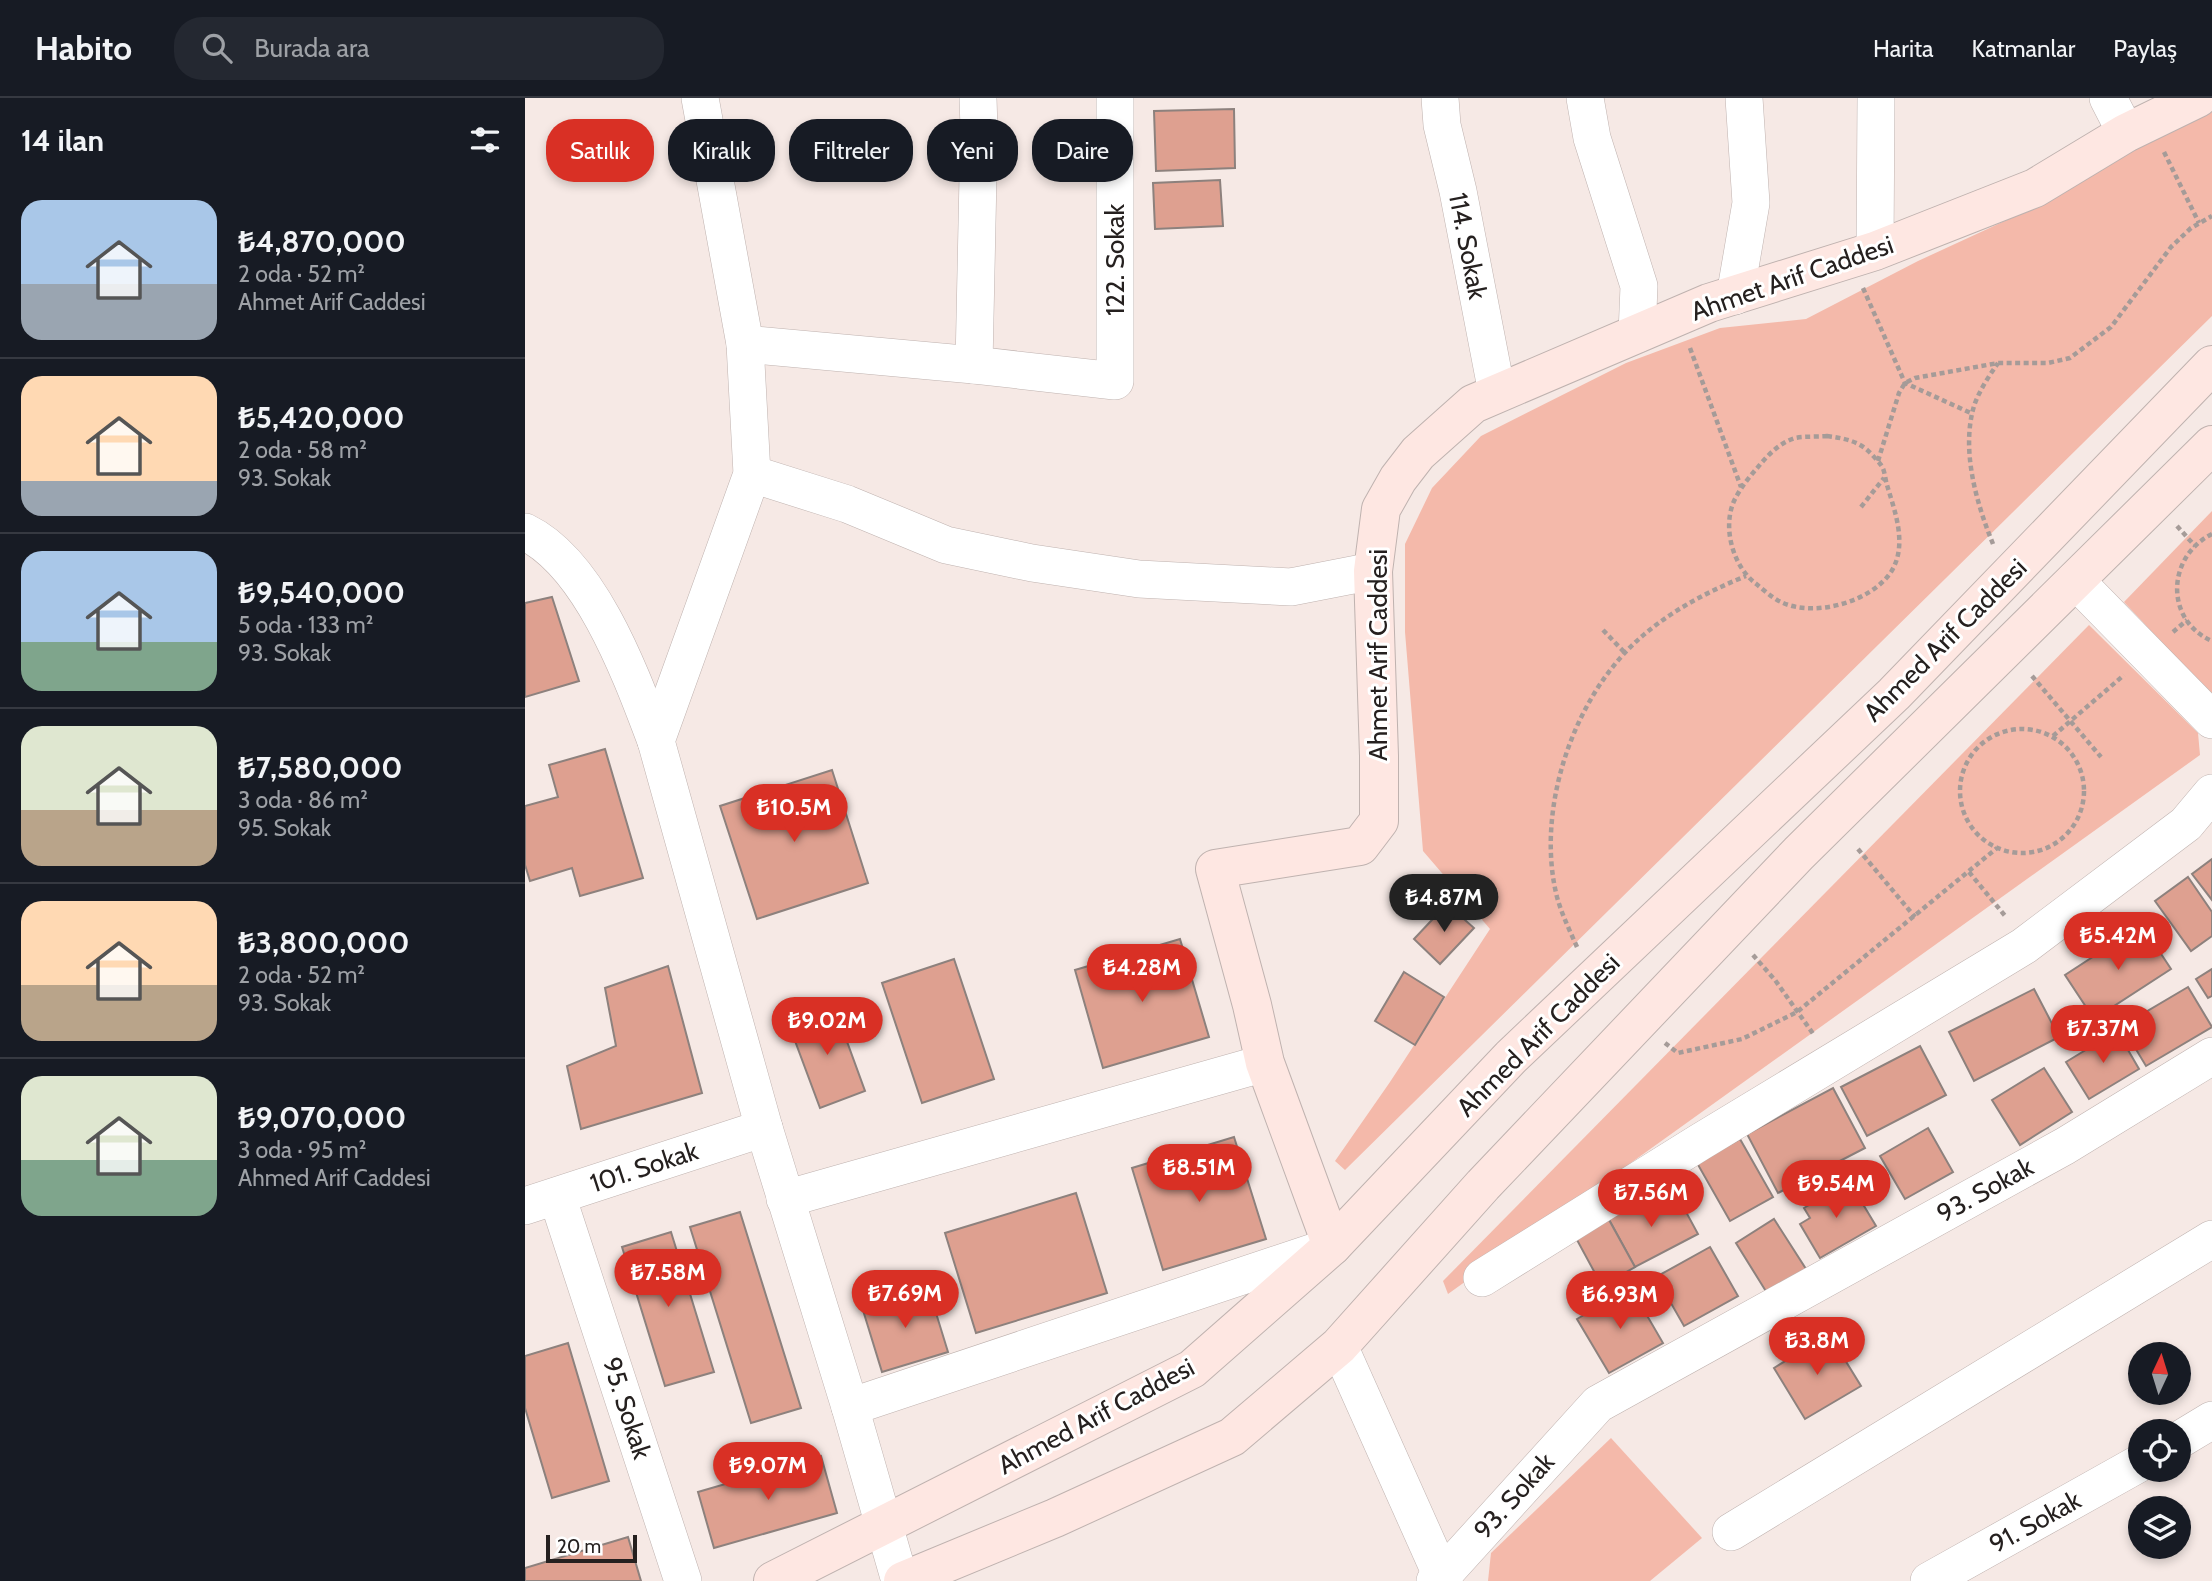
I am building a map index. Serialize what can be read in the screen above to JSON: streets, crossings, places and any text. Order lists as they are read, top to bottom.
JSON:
{
  "streets": {
    "street": [
      "114. Sokak",
      "122. Sokak",
      "Ahmet Arif Caddesi",
      "Ahmed Arif Caddesi",
      "101. Sokak",
      "93. Sokak",
      "95. Sokak",
      "91. Sokak"
    ]
  },
  "crossings": [
    ["114. Sokak", "Ahmet Arif Caddesi"],
    ["Ahmet Arif Caddesi", "Ahmed Arif Caddesi"],
    ["101. Sokak", "95. Sokak"]
  ],
  "scale_bar": "20 m",
  "north": "top",
  "page": {
    "header": "Habito",
    "search": "Burada ara",
    "nav": ["Harita", "Katmanlar", "Paylaş"],
    "heading": "14 ilan",
    "chip": [
      "Satılık",
      "Kiralık",
      "Filtreler",
      "Yeni",
      "Daire"
    ],
    "list": [
      {
        "name": "₺4,870,000",
        "note": "2 oda · 52 m² · Ahmet Arif Caddesi"
      },
      {
        "name": "₺5,420,000",
        "note": "2 oda · 58 m² · 93. Sokak"
      },
      {
        "name": "₺9,540,000",
        "note": "5 oda · 133 m² · 93. Sokak"
      },
      {
        "name": "₺7,580,000",
        "note": "3 oda · 86 m² · 95. Sokak"
      },
      {
        "name": "₺3,800,000",
        "note": "2 oda · 52 m² · 93. Sokak"
      },
      {
        "name": "₺9,070,000",
        "note": "3 oda · 95 m² · Ahmed Arif Caddesi"
      }
    ],
    "price": [
      "₺10.5M",
      "₺4.87M",
      "₺5.42M",
      "₺4.28M",
      "₺9.02M",
      "₺7.37M",
      "₺8.51M",
      "₺9.54M",
      "₺7.56M",
      "₺7.58M",
      "₺7.69M",
      "₺6.93M",
      "₺3.8M",
      "₺9.07M"
    ],
    "scale": "20 m"
  }
}
